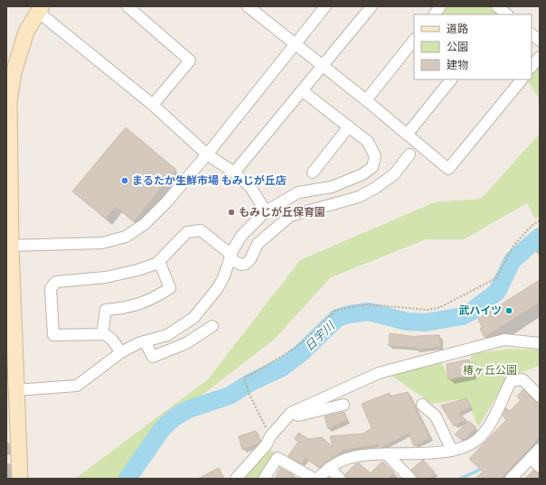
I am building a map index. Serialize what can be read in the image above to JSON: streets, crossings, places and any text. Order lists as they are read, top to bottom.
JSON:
{
  "water": ["日宇川"],
  "parks": ["椿ヶ丘公園"],
  "places": ["まるたか生鮮市場 もみじが丘店", "もみじが丘保育園", "武ハイツ"],
  "legend": ["道路", "公園", "建物"]
}
